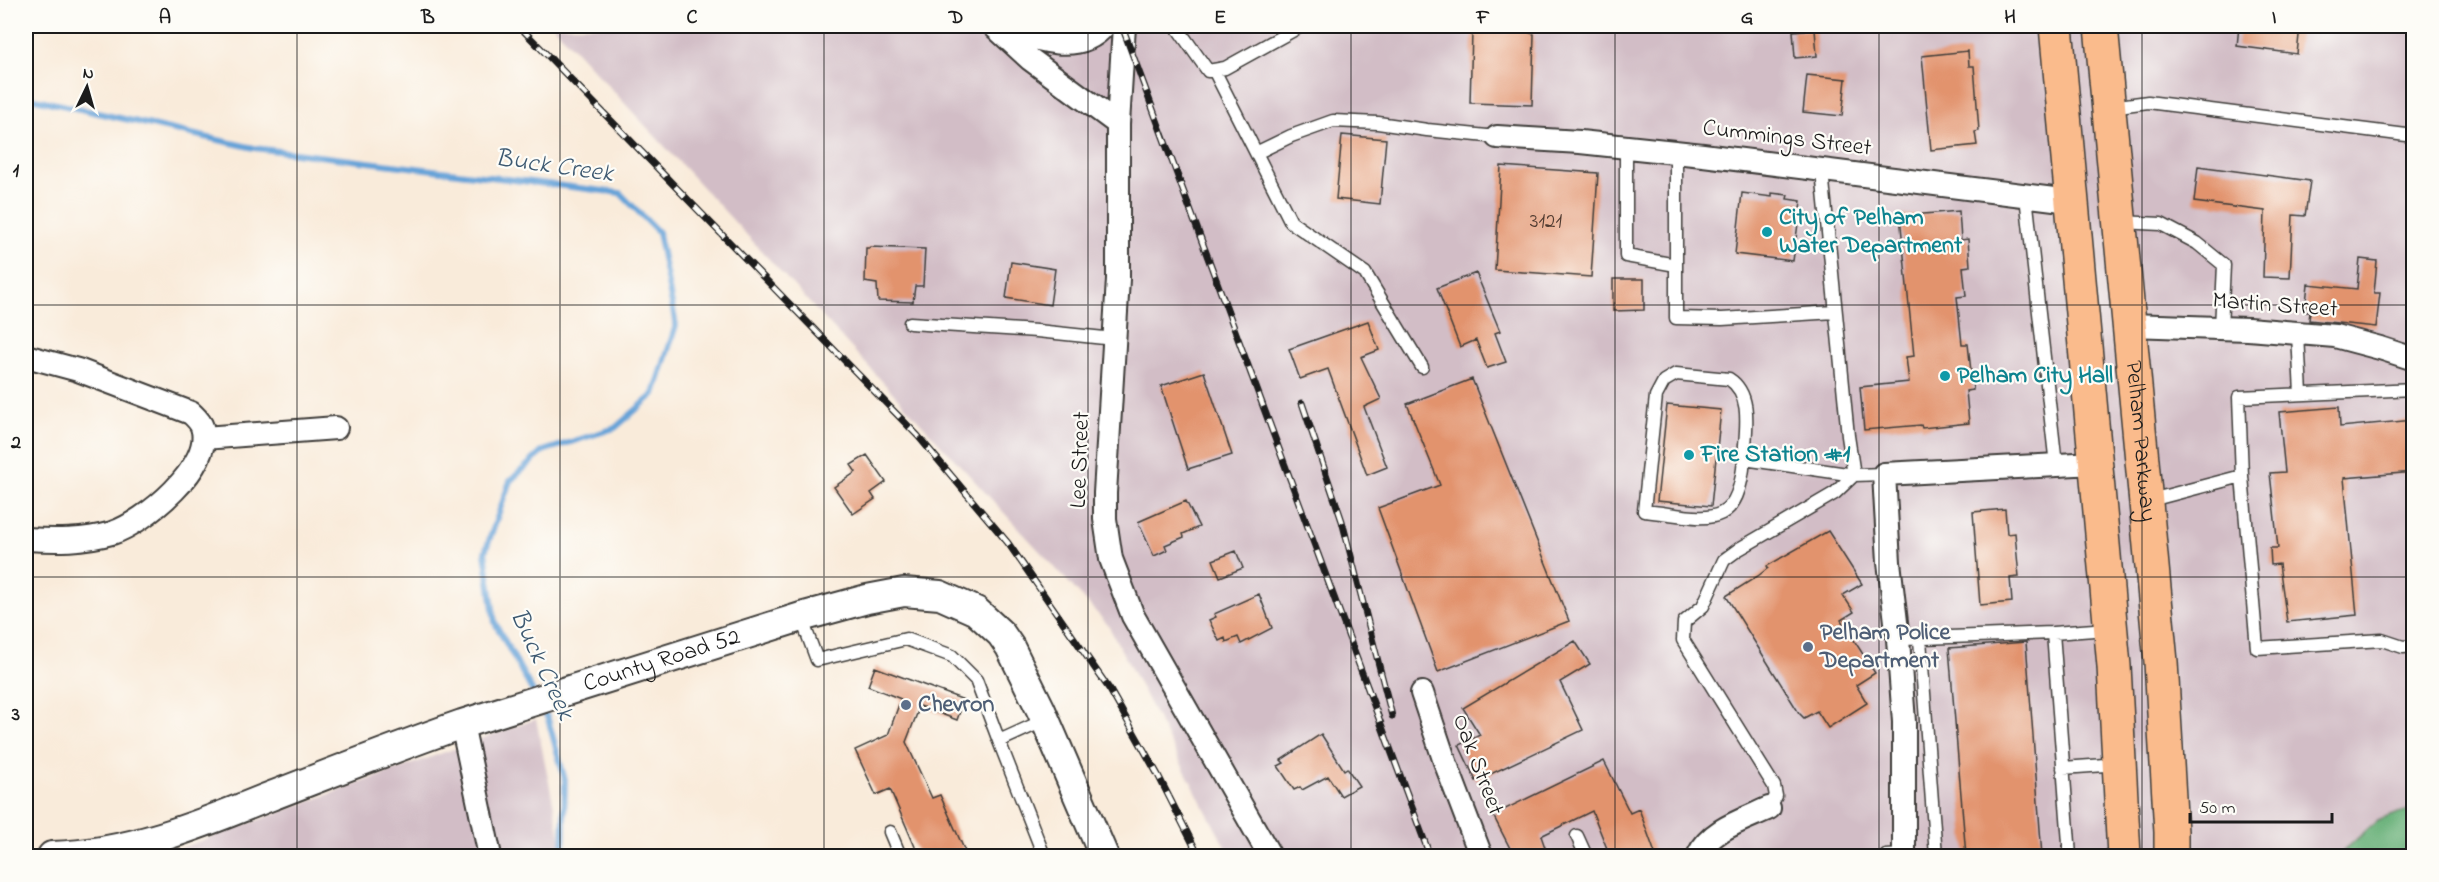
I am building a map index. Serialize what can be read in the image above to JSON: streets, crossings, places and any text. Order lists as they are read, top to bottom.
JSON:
{
  "streets": {
    "main road": ["Pelham Parkway"],
    "street": [
      "Cummings Street",
      "Martin Street",
      "Lee Street",
      "County Road 52",
      "Oak Street"
    ]
  },
  "crossings": [
    ["Cummings Street", "Pelham Parkway"],
    ["Martin Street", "Pelham Parkway"]
  ],
  "water": ["Buck Creek"],
  "places": [
    "City of Pelham Water Department",
    "Pelham City Hall",
    "Fire Station #1",
    "Pelham Police Department",
    "Chevron"
  ],
  "house_numbers": ["3121"],
  "scale_bar": "50 m",
  "north": "top",
  "grid": {
    "columns": [
      "A",
      "B",
      "C",
      "D",
      "E",
      "F",
      "G",
      "H",
      "I"
    ],
    "rows": ["1", "2", "3"]
  }
}
